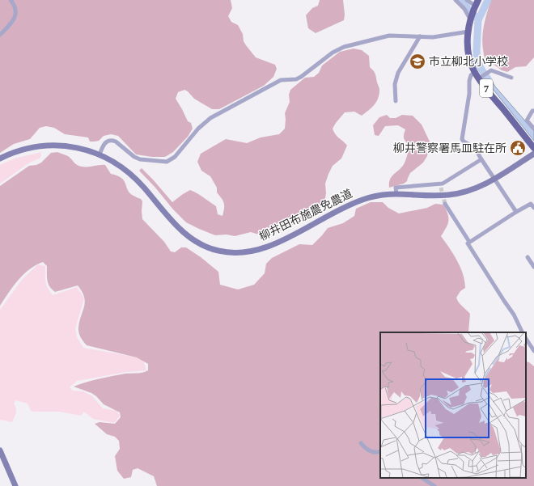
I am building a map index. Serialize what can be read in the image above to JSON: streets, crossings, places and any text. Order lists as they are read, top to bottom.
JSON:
{
  "streets": {
    "main road": ["7"],
    "street": ["柳井田布施農免農道"]
  },
  "places": {
    "school or university": ["市立柳北小学校"],
    "public building": ["柳井警察署馬皿駐在所"]
  }
}
